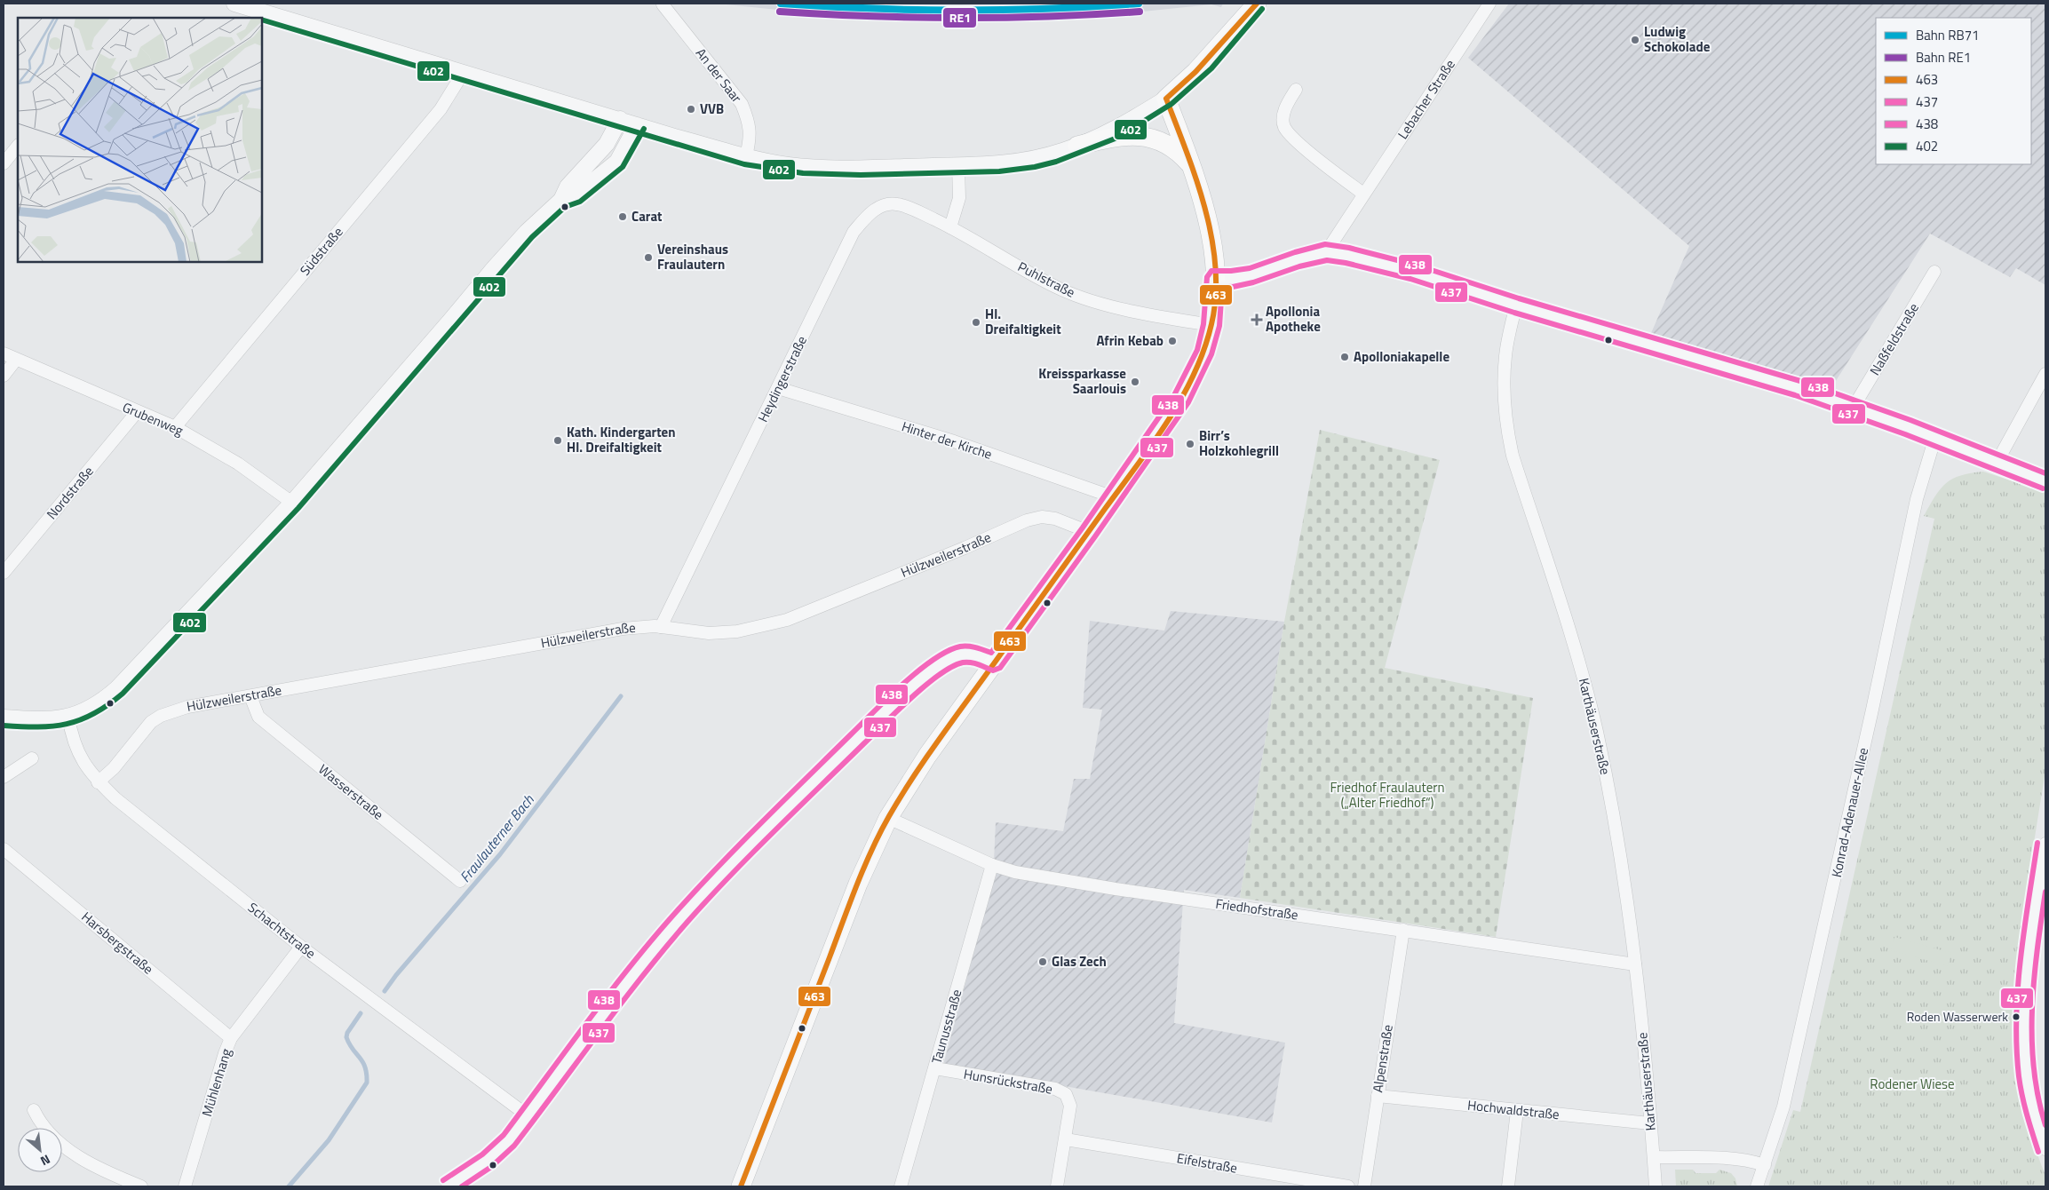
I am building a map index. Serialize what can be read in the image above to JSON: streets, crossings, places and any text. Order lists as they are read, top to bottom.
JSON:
{
  "streets": {
    "street": [
      "An der Saar",
      "Lebacher Straße",
      "Südstraße",
      "Puhlstraße",
      "Naßfeldstraße",
      "Heydingerstraße",
      "Grubenweg",
      "Hinter der Kirche",
      "Nordstraße",
      "Hülzweilerstraße",
      "Karthäuserstraße",
      "Wasserstraße",
      "Konrad-Adenauer-Allee",
      "Friedhofstraße",
      "Schachtstraße",
      "Harsbergstraße",
      "Taunusstraße",
      "Alpenstraße",
      "Hunsrückstraße",
      "Mühlenhang",
      "Hochwaldstraße",
      "Eifelstraße"
    ]
  },
  "crossings": [
    ["Südstraße", "Grubenweg"],
    ["Puhlstraße", "Heydingerstraße"],
    ["Heydingerstraße", "Hinter der Kirche"],
    ["Heydingerstraße", "Hülzweilerstraße"],
    ["Grubenweg", "Nordstraße"],
    ["Hülzweilerstraße", "Wasserstraße"],
    ["Hülzweilerstraße", "Schachtstraße"],
    ["Karthäuserstraße", "Friedhofstraße"],
    ["Karthäuserstraße", "Hochwaldstraße"],
    ["Friedhofstraße", "Taunusstraße"],
    ["Friedhofstraße", "Alpenstraße"],
    ["Schachtstraße", "Mühlenhang"],
    ["Harsbergstraße", "Mühlenhang"],
    ["Taunusstraße", "Hunsrückstraße"],
    ["Alpenstraße", "Hochwaldstraße"],
    ["Hunsrückstraße", "Eifelstraße"]
  ],
  "water": ["Fraulauterner Bach"],
  "parks": ["Friedhof Fraulautern („Alter Friedhof“)", "Rodener Wiese"],
  "places": {
    "other": [
      "Ludwig Schokolade",
      "VVB",
      "Carat",
      "Vereinshaus Fraulautern",
      "Hl. Dreifaltigkeit",
      "Afrin Kebab",
      "Apolloniakapelle",
      "Kreissparkasse Saarlouis",
      "Kath. Kindergarten Hl. Dreifaltigkeit",
      "Birr’s Holzkohlegrill",
      "Glas Zech",
      "Roden Wasserwerk"
    ],
    "health": ["Apollonia Apotheke"]
  },
  "lines": [
    "rail line RB71",
    "transit line 463",
    "transit line 402",
    "rail line RE1",
    "transit line 438",
    "transit line 437"
  ],
  "legend": [
    "Bahn RB71",
    "Bahn RE1",
    "463",
    "437",
    "438",
    "402"
  ],
  "north": "bottom right"
}
